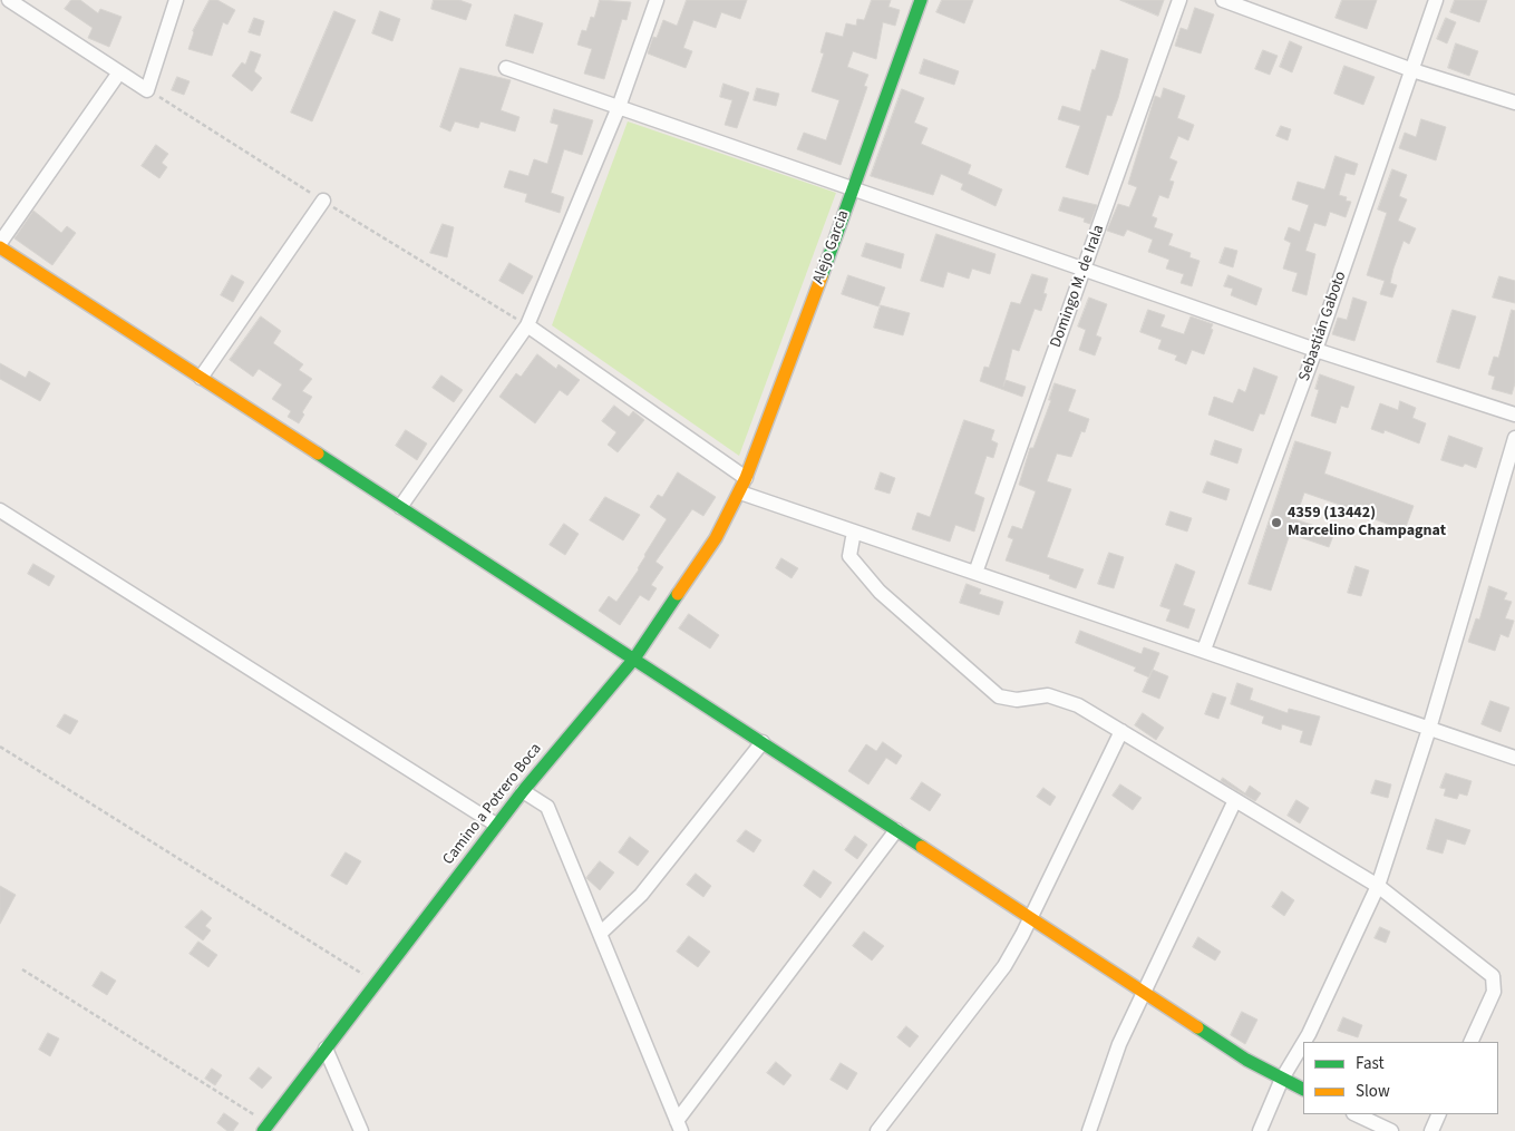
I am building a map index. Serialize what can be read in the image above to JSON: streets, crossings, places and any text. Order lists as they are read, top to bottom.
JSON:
{
  "streets": {
    "street": [
      "Alejo Garcia",
      "Domingo M. de Irala",
      "Sebastián Gaboto",
      "Camino a Potrero Boca"
    ]
  },
  "crossings": [
    ["Alejo Garcia", "Camino a Potrero Boca"]
  ],
  "places": ["4359 (13442) Marcelino Champagnat"],
  "legend": ["Fast", "Slow"]
}
